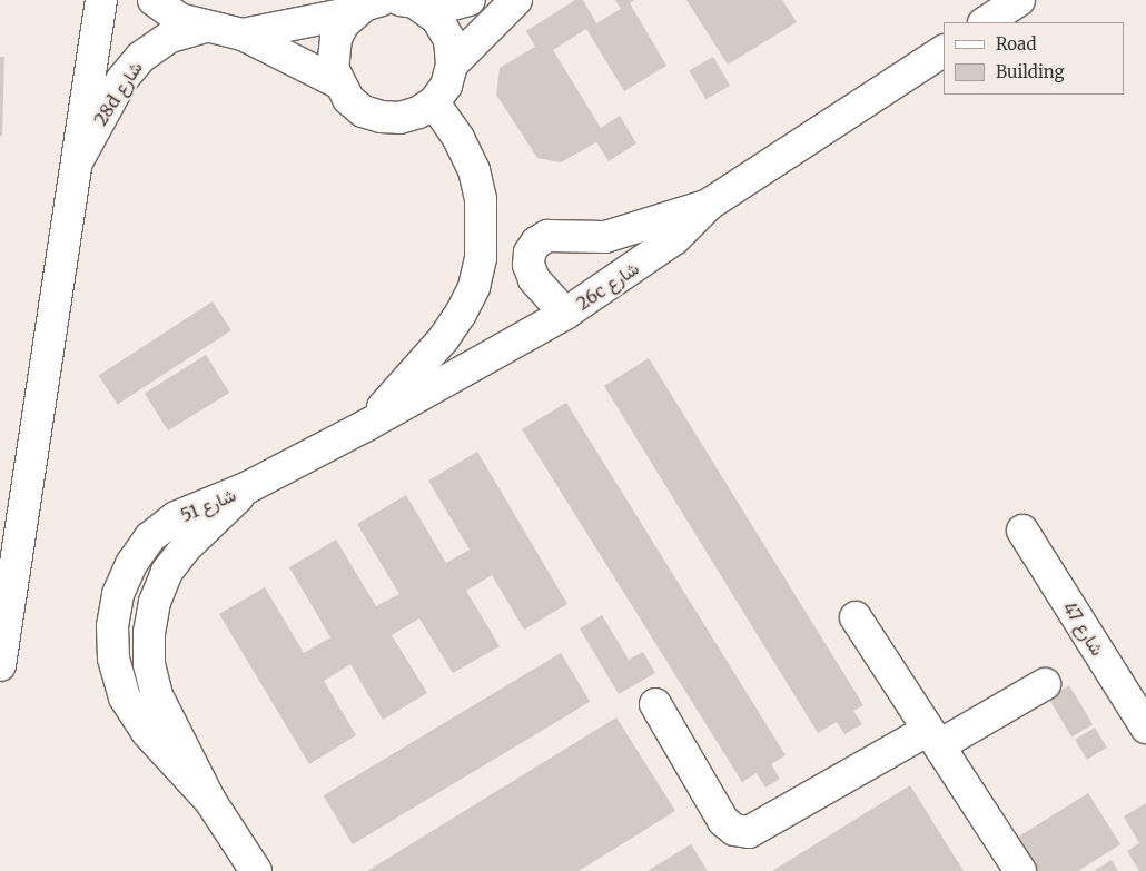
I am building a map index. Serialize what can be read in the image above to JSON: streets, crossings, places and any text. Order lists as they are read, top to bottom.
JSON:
{
  "streets": {
    "street": [
      "28d شارع",
      "26c شارع",
      "شارع 51",
      "شارع 47"
    ]
  },
  "crossings": [
    ["26c شارع", "شارع 51"]
  ],
  "legend": ["Road", "Building"]
}
